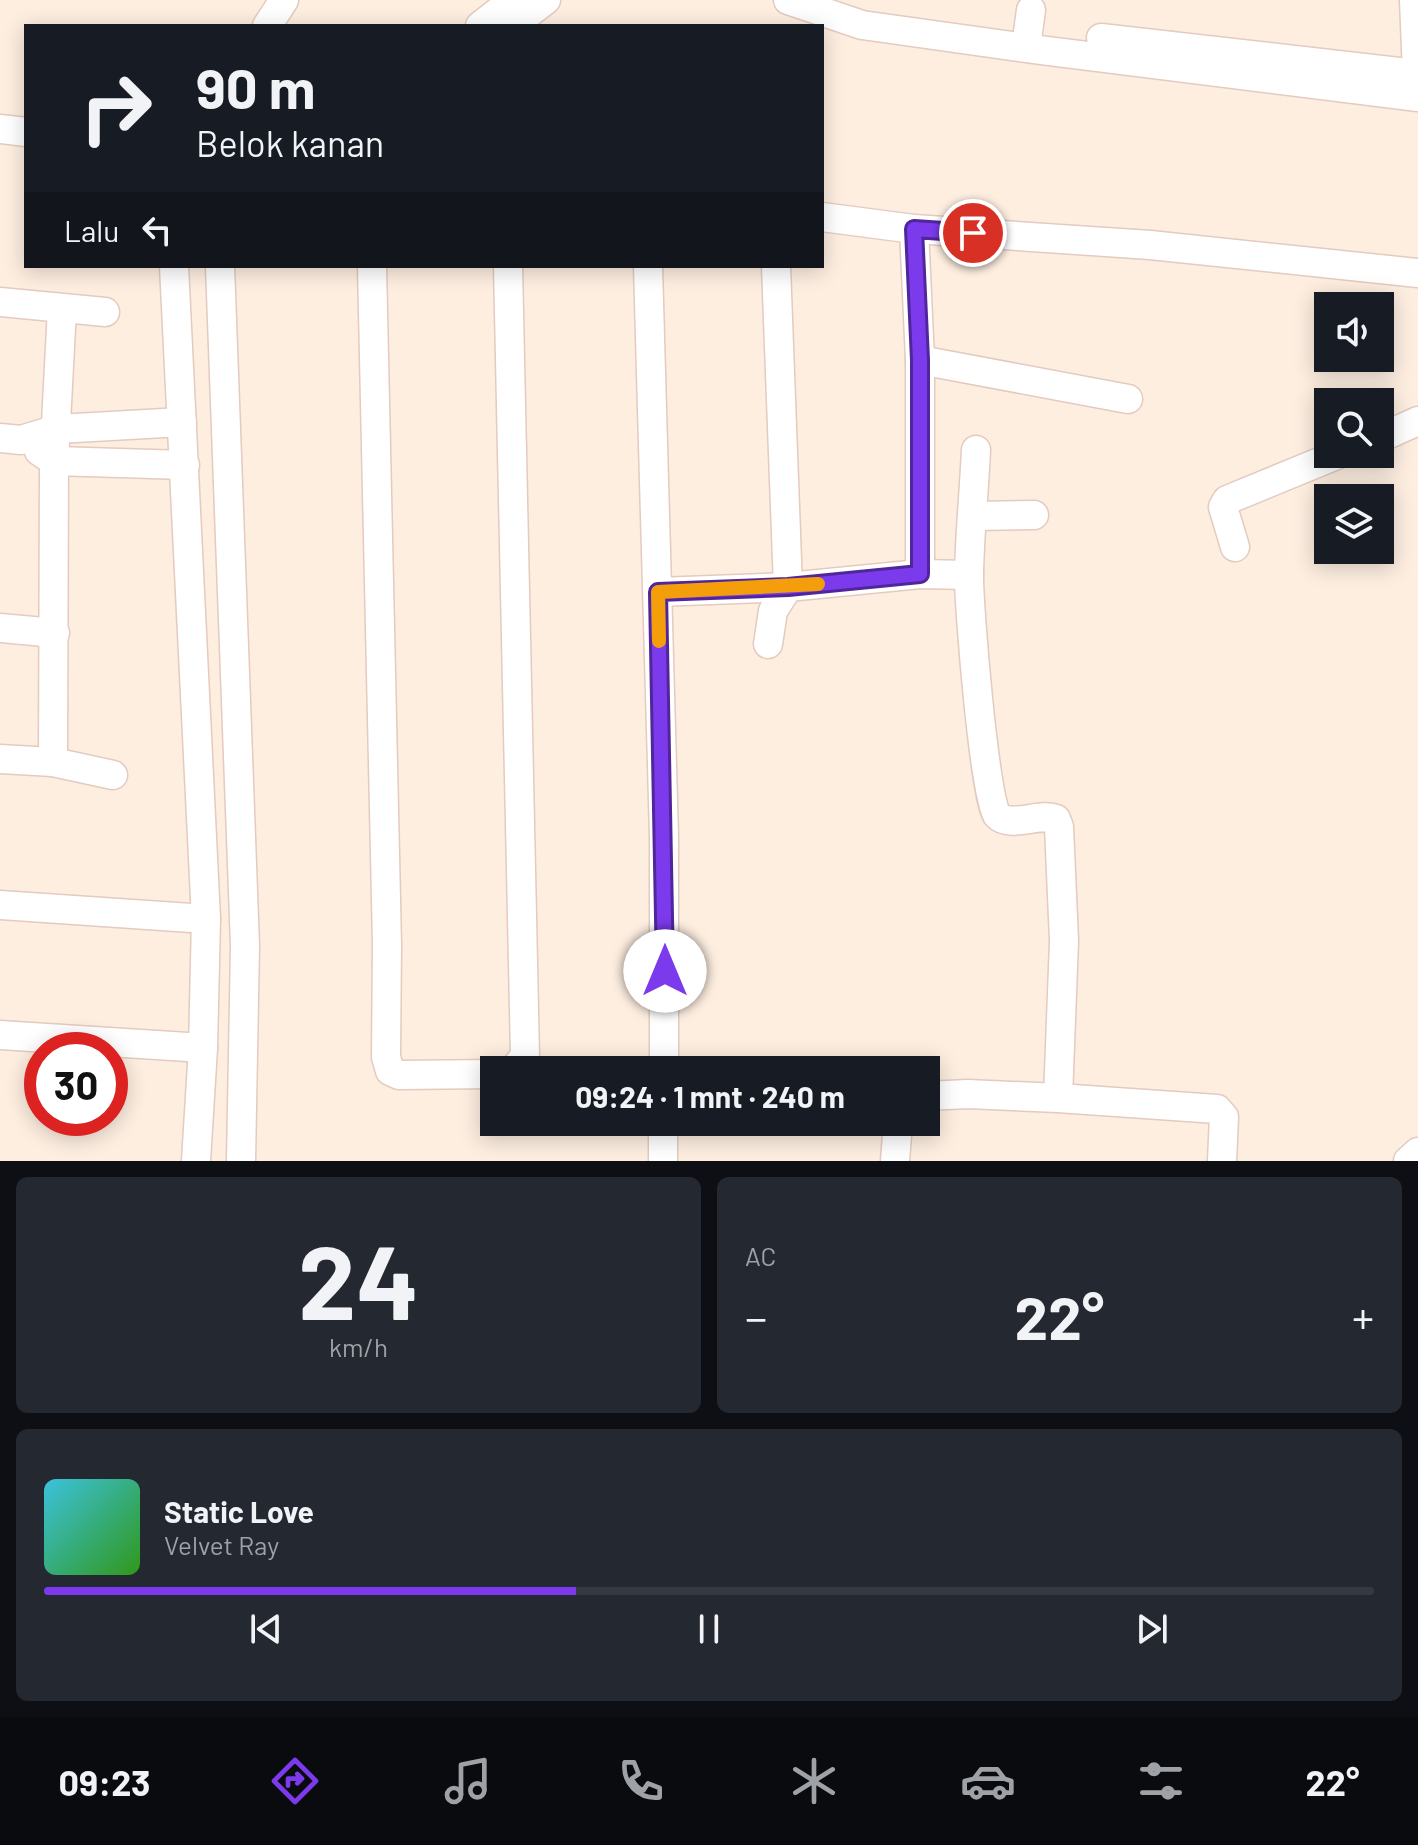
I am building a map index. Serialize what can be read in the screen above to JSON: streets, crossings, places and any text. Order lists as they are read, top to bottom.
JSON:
{
  "page": {
    "turn": ["90 m", "Belok kanan"],
    "then": "Lalu",
    "limit": "30",
    "trip": "09:24 · 1 mnt · 240 m",
    "tile": [
      ["24", "km/h"],
      "AC"
    ],
    "heat": ["−", "22°", "+"],
    "song": ["Static Love", "Velvet Ray"],
    "tabs": ["09:23", "22°"]
  }
}
